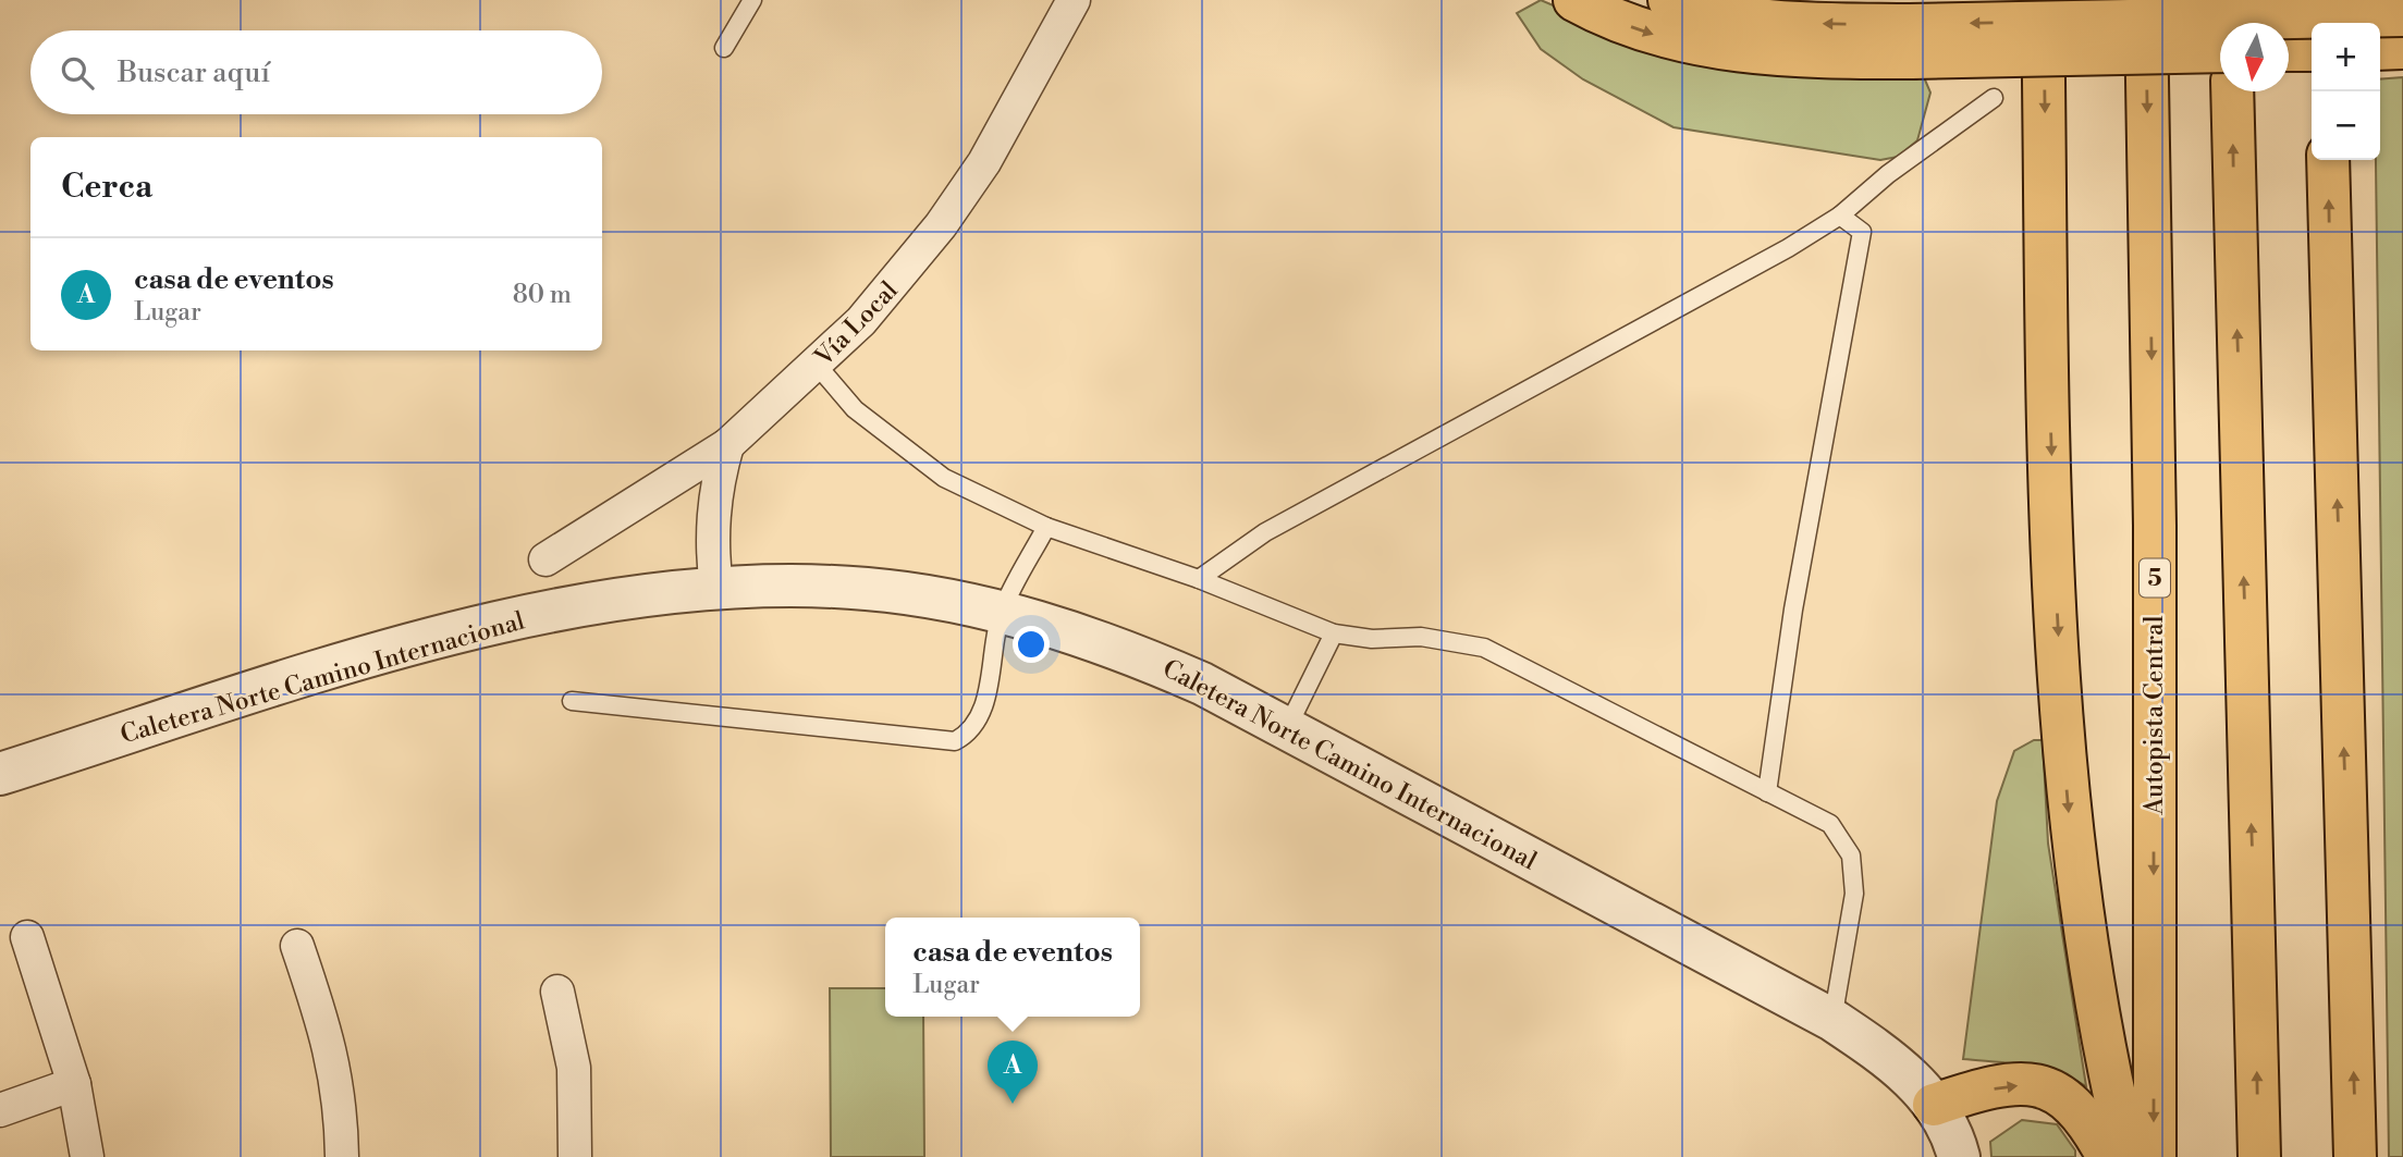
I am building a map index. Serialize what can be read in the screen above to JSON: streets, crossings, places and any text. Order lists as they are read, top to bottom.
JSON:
{
  "streets": {
    "main road": ["5", "Autopista Central"],
    "street": ["Vía Local", "Caletera Norte Camino Internacional"]
  },
  "north": "bottom",
  "page": {
    "map_buttons": ["+", "−"],
    "search": "Buscar aquí",
    "heading": "Cerca",
    "list": [
      {
        "mark": "A",
        "name": "casa de eventos",
        "note": "Lugar",
        "value": "80 m"
      }
    ],
    "popup": ["casa de eventos", "Lugar"],
    "pins": "A"
  }
}
